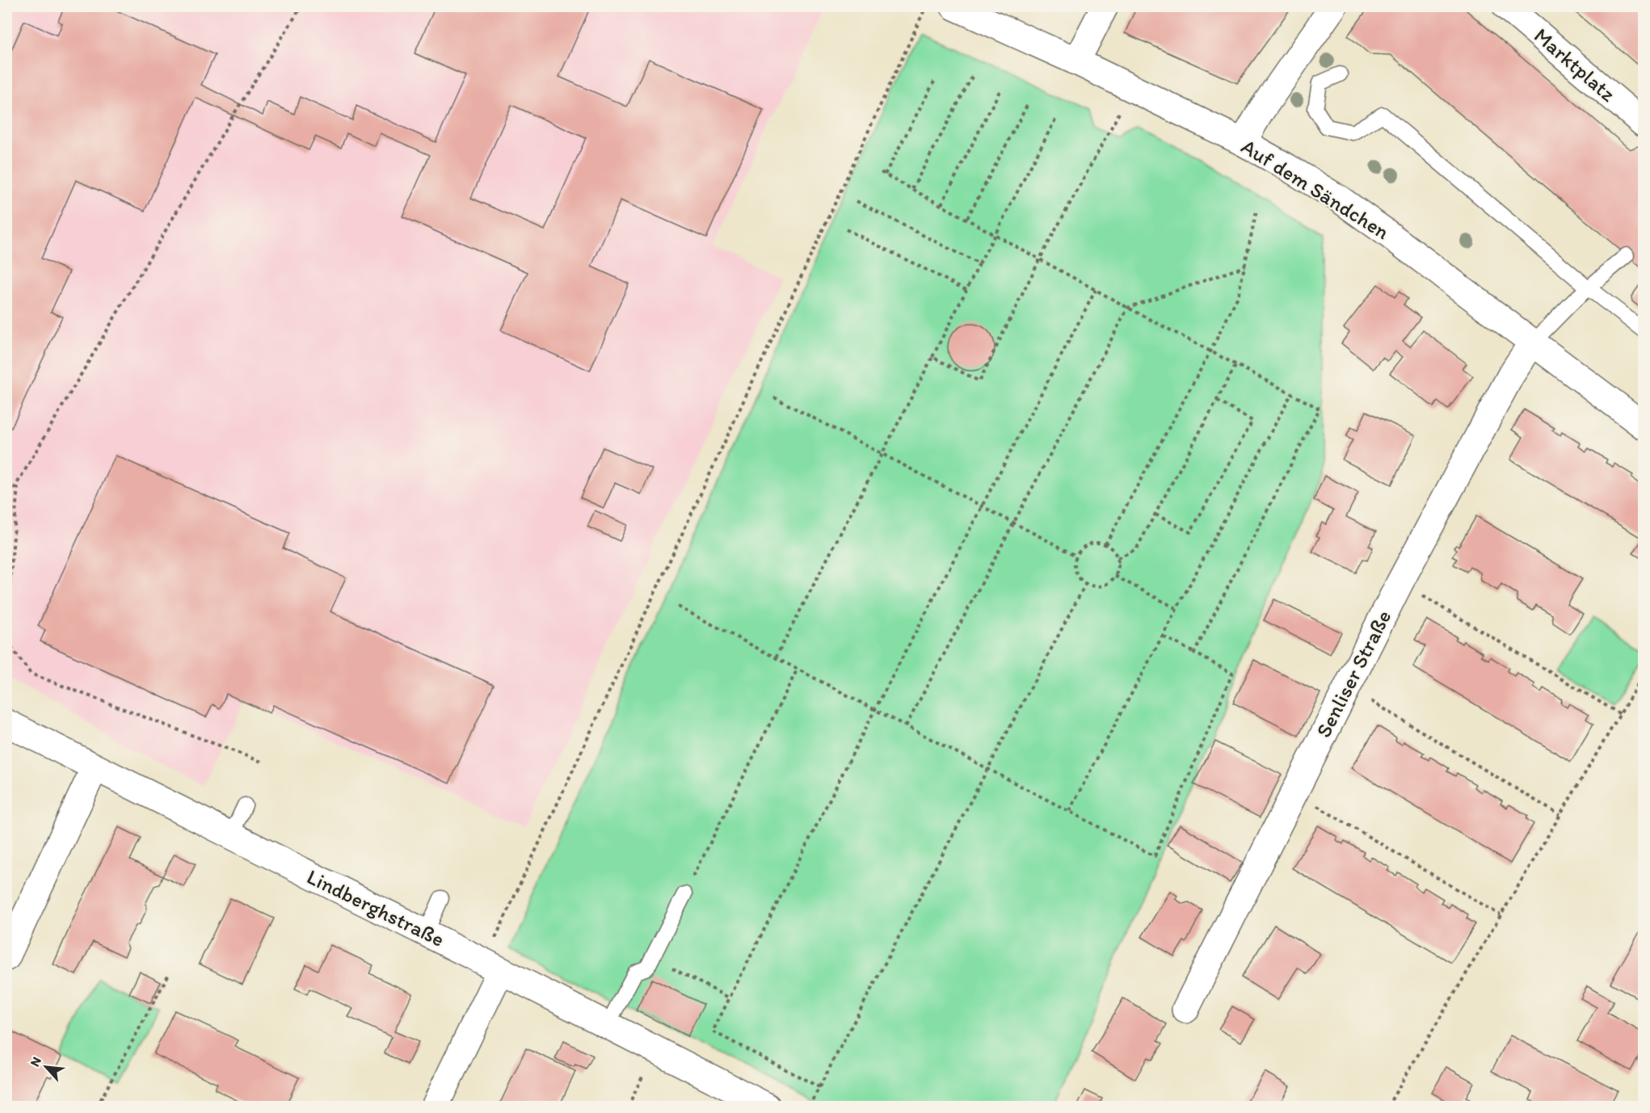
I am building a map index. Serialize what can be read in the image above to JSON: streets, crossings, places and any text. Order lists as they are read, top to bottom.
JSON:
{
  "streets": {
    "street": [
      "Marktplatz",
      "Auf dem Sändchen",
      "Senliser Straße",
      "Lindberghstraße"
    ]
  },
  "crossings": [
    ["Auf dem Sändchen", "Senliser Straße"]
  ],
  "north": "top left"
}
